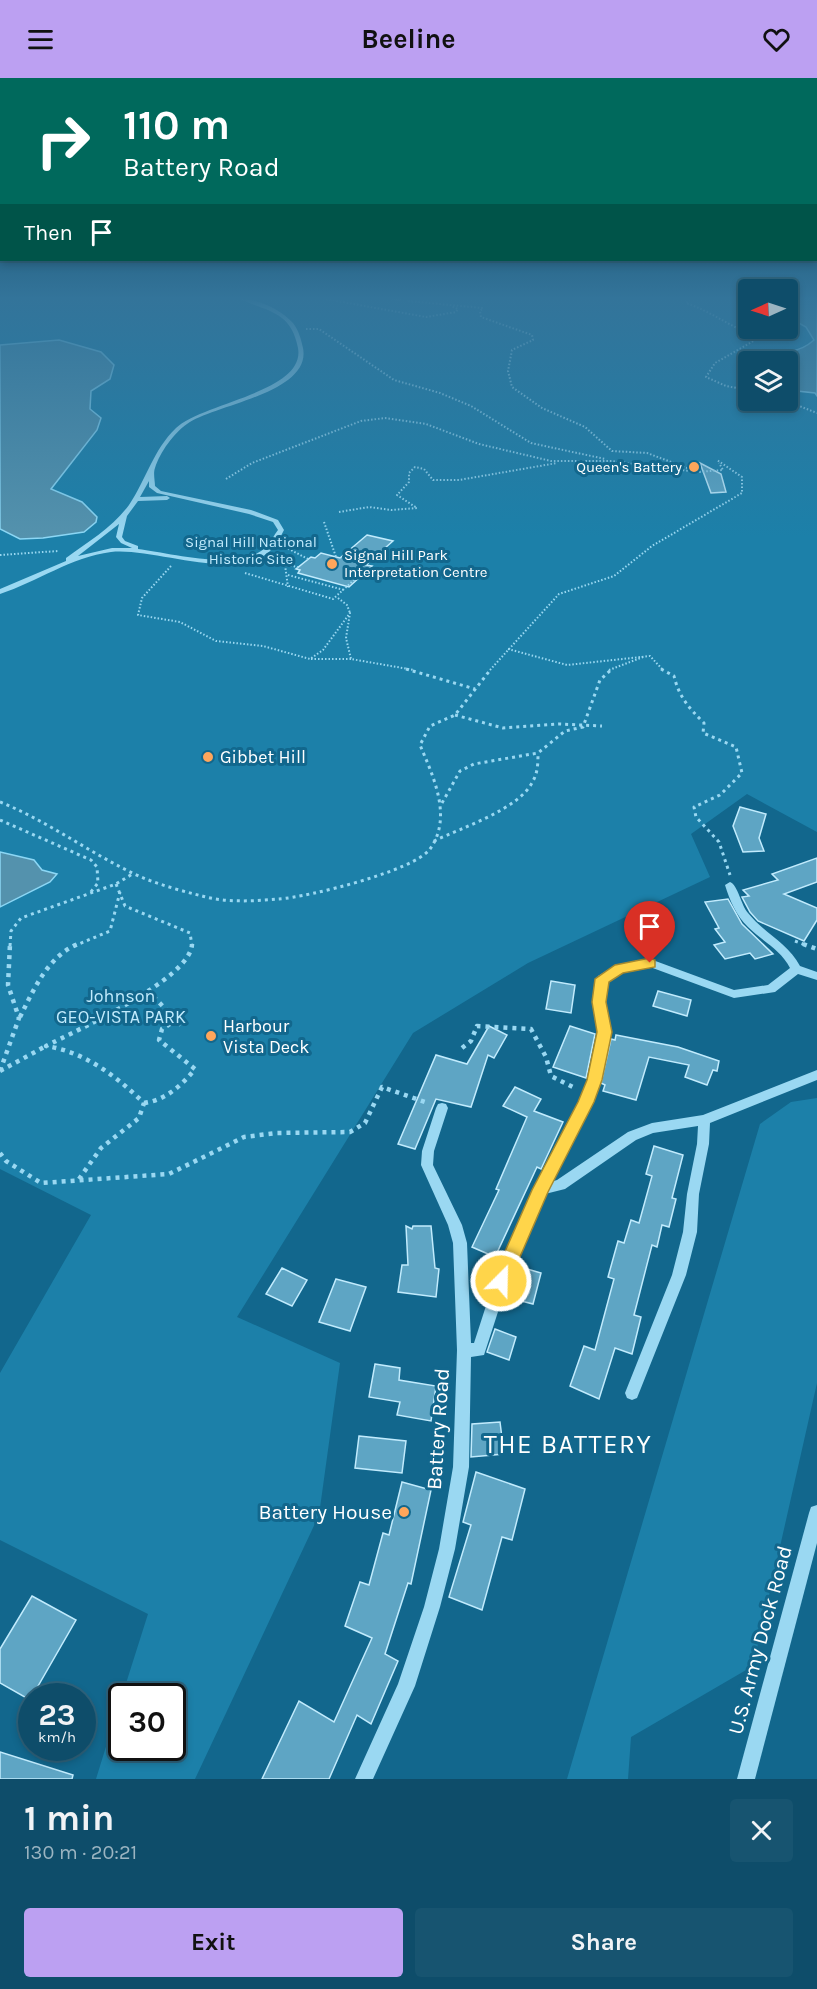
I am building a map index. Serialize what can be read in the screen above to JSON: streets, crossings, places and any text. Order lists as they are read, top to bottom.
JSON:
{
  "streets": {
    "street": ["Battery Road", "U.S. Army Dock Road"]
  },
  "districts": ["THE BATTERY"],
  "parks": ["Signal Hill National Historic Site", "Johnson GEO-VISTA PARK"],
  "places": [
    "Queen's Battery",
    "Signal Hill Park Interpretation Centre",
    "Gibbet Hill",
    "Harbour Vista Deck",
    "Battery House"
  ],
  "north": "left",
  "page": {
    "header": "Beeline",
    "turn": ["110 m", "Battery Road"],
    "then": "Then",
    "speed": "23 km/h",
    "limit": "30",
    "heading": ["1 min", "130 m · 20:21"],
    "buttons": ["Exit", "Share"]
  }
}
